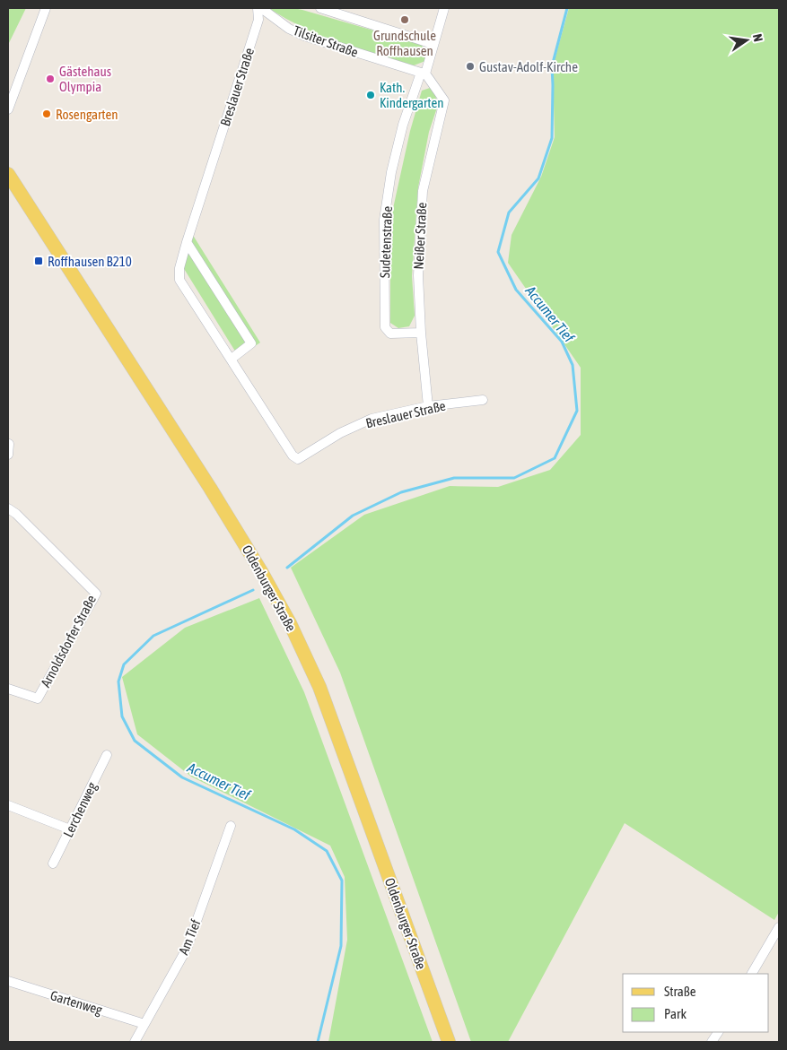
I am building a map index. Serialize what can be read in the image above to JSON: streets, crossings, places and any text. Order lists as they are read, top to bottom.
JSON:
{
  "streets": {
    "main road": ["Oldenburger Straße"],
    "street": [
      "Tilsiter Straße",
      "Breslauer Straße",
      "Neißer Straße",
      "Sudetenstraße",
      "Arnoldsdorfer Straße",
      "Lerchenweg",
      "Am Tief",
      "Gartenweg"
    ]
  },
  "crossings": [
    ["Tilsiter Straße", "Neißer Straße"],
    ["Tilsiter Straße", "Sudetenstraße"],
    ["Breslauer Straße", "Neißer Straße"],
    ["Neißer Straße", "Sudetenstraße"],
    ["Am Tief", "Gartenweg"]
  ],
  "water": ["Accumer Tief"],
  "places": {
    "other": [
      "Grundschule Roffhausen",
      "Gustav-Adolf-Kirche",
      "Gästehaus Olympia",
      "Kath. Kindergarten",
      "Rosengarten"
    ],
    "transit": ["Roffhausen B210"]
  },
  "legend": ["Straße", "Park"],
  "north": "right"
}
